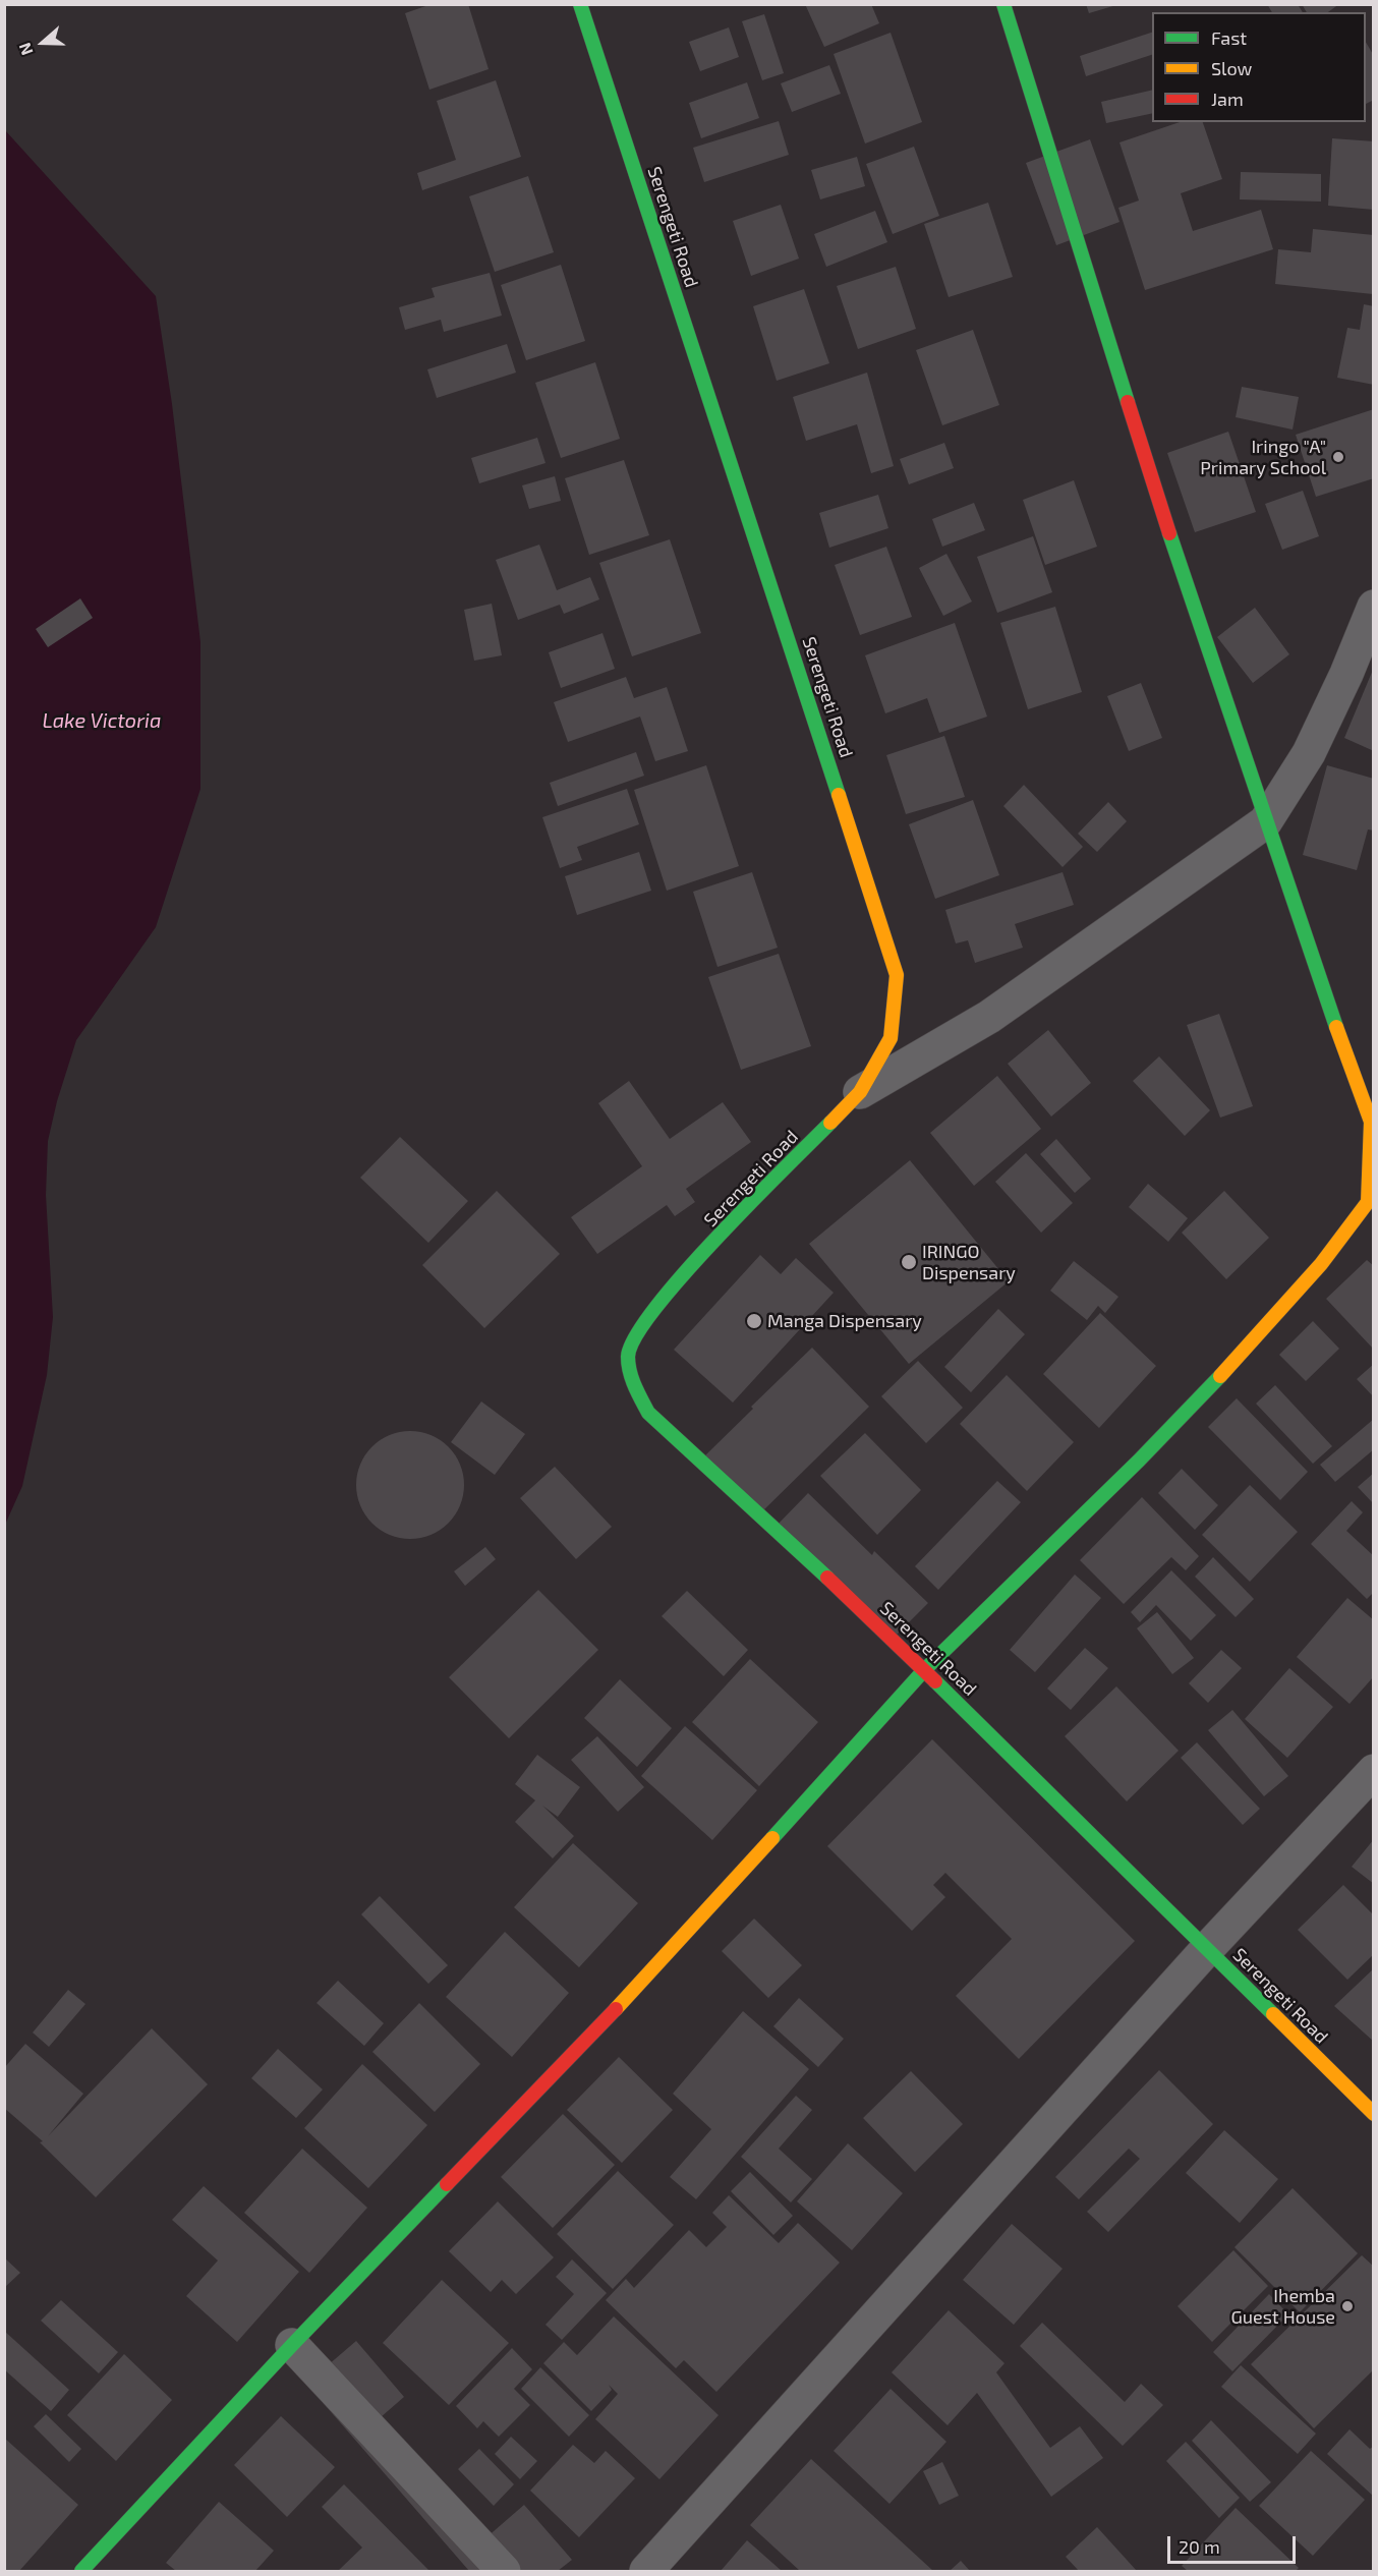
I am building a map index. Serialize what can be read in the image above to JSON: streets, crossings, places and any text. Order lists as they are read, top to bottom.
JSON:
{
  "streets": {
    "street": ["Serengeti Road"]
  },
  "water": ["Lake Victoria"],
  "places": [
    "Iringo \"A\" Primary School",
    "IRINGO Dispensary",
    "Manga Dispensary",
    "Ihemba Guest House"
  ],
  "legend": ["Fast", "Slow", "Jam"],
  "scale_bar": "20 m",
  "north": "left"
}
